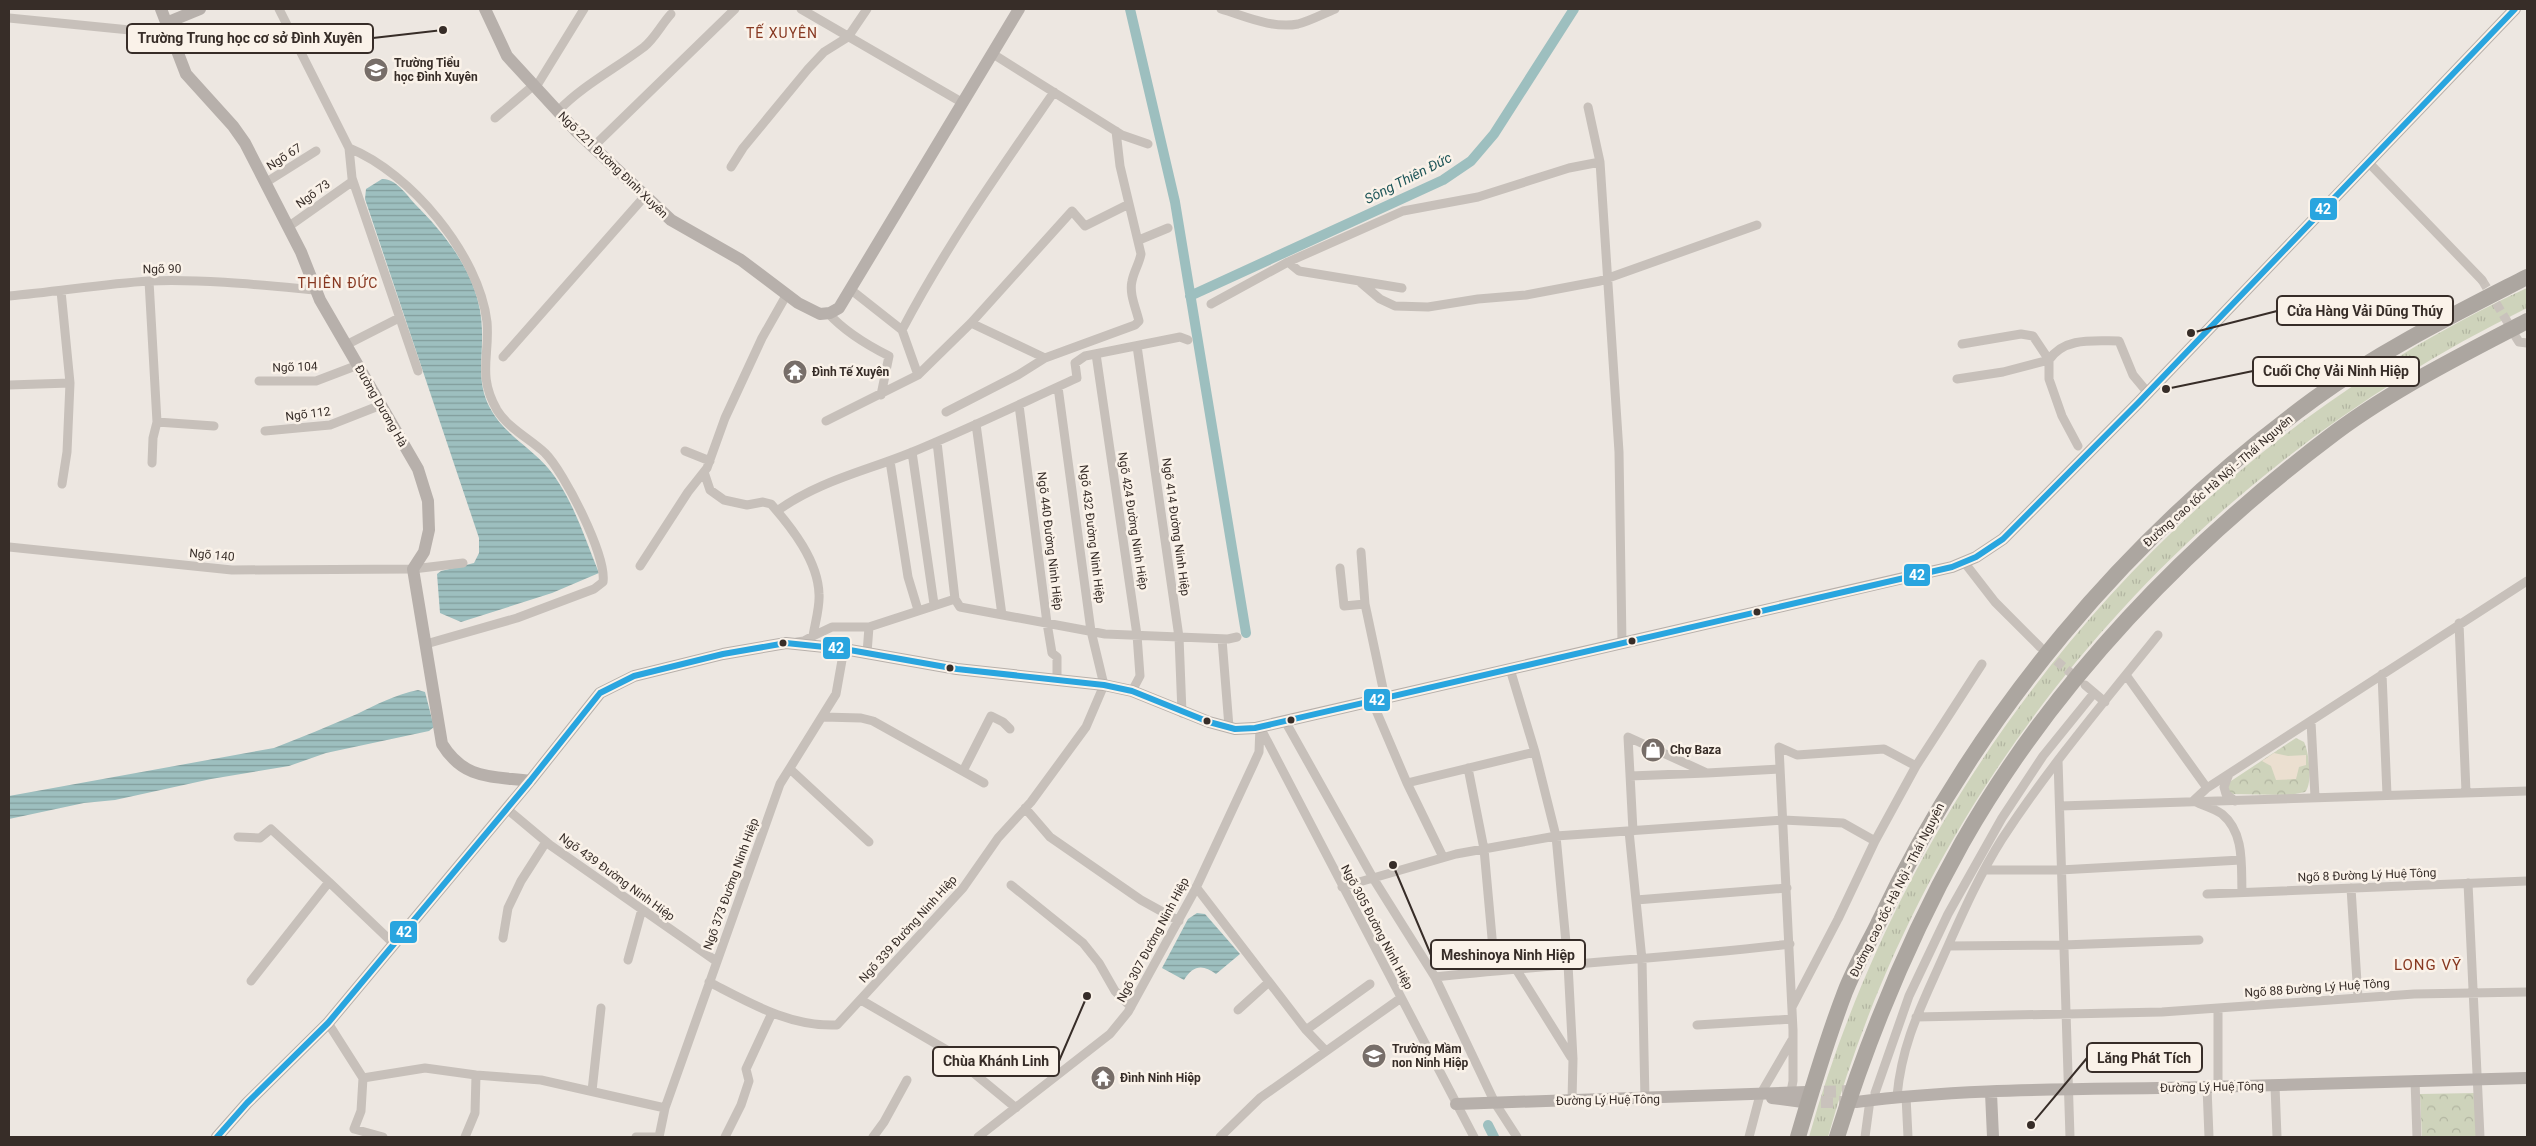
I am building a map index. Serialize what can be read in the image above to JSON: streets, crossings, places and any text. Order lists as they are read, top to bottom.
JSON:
{
  "streets": {
    "highway": ["Đường cao tốc Hà Nội - Thái Nguyên"],
    "main road": ["Ngõ 221 Đường Đình Xuyên", "Đường Dương Hà", "Đường Lý Huệ Tông"],
    "street": [
      "Ngõ 67",
      "Ngõ 73",
      "Ngõ 90",
      "Ngõ 104",
      "Ngõ 112",
      "Ngõ 424 Đường Ninh Hiệp",
      "Ngõ 414 Đường Ninh Hiệp",
      "Ngõ 432 Đường Ninh Hiệp",
      "Ngõ 440 Đường Ninh Hiệp",
      "Ngõ 140",
      "Ngõ 8 Đường Lý Huệ Tông",
      "Ngõ 439 Đường Ninh Hiệp",
      "Ngõ 373 Đường Ninh Hiệp",
      "Ngõ 305 Đường Ninh Hiệp",
      "Ngõ 339 Đường Ninh Hiệp",
      "Ngõ 307 Đường Ninh Hiệp",
      "Ngõ 88 Đường Lý Huệ Tông"
    ]
  },
  "crossings": [
    ["Ngõ 67", "Đường Dương Hà"],
    ["Ngõ 73", "Đường Dương Hà"],
    ["Ngõ 90", "Đường Dương Hà"],
    ["Ngõ 104", "Đường Dương Hà"],
    ["Đường Dương Hà", "Ngõ 112"],
    ["Đường Dương Hà", "Ngõ 140"],
    ["Ngõ 432 Đường Ninh Hiệp", "Ngõ 339 Đường Ninh Hiệp"],
    ["Ngõ 439 Đường Ninh Hiệp", "Ngõ 373 Đường Ninh Hiệp"],
    ["Ngõ 373 Đường Ninh Hiệp", "Ngõ 339 Đường Ninh Hiệp"],
    ["Ngõ 305 Đường Ninh Hiệp", "Ngõ 307 Đường Ninh Hiệp"],
    ["Ngõ 305 Đường Ninh Hiệp", "Đường Lý Huệ Tông"]
  ],
  "districts": ["TẾ XUYÊN", "THIÊN ĐỨC", "LONG VỸ"],
  "water": ["Sông Thiên Đức"],
  "places": {
    "other": [
      "Trường Trung học cơ sở Đình Xuyên",
      "Cửa Hàng Vải Dũng Thúy",
      "Cuối Chợ Vải Ninh Hiệp",
      "Meshinoya Ninh Hiệp",
      "Chùa Khánh Linh",
      "Lăng Phát Tích"
    ],
    "school or university": ["Trường Tiểu học Đình Xuyên", "Trường Mầm non Ninh Hiệp"],
    "temple": ["Đình Tế Xuyên", "Đình Ninh Hiệp"],
    "shop": ["Chợ Baza"]
  },
  "lines": ["transit line 42"]
}
